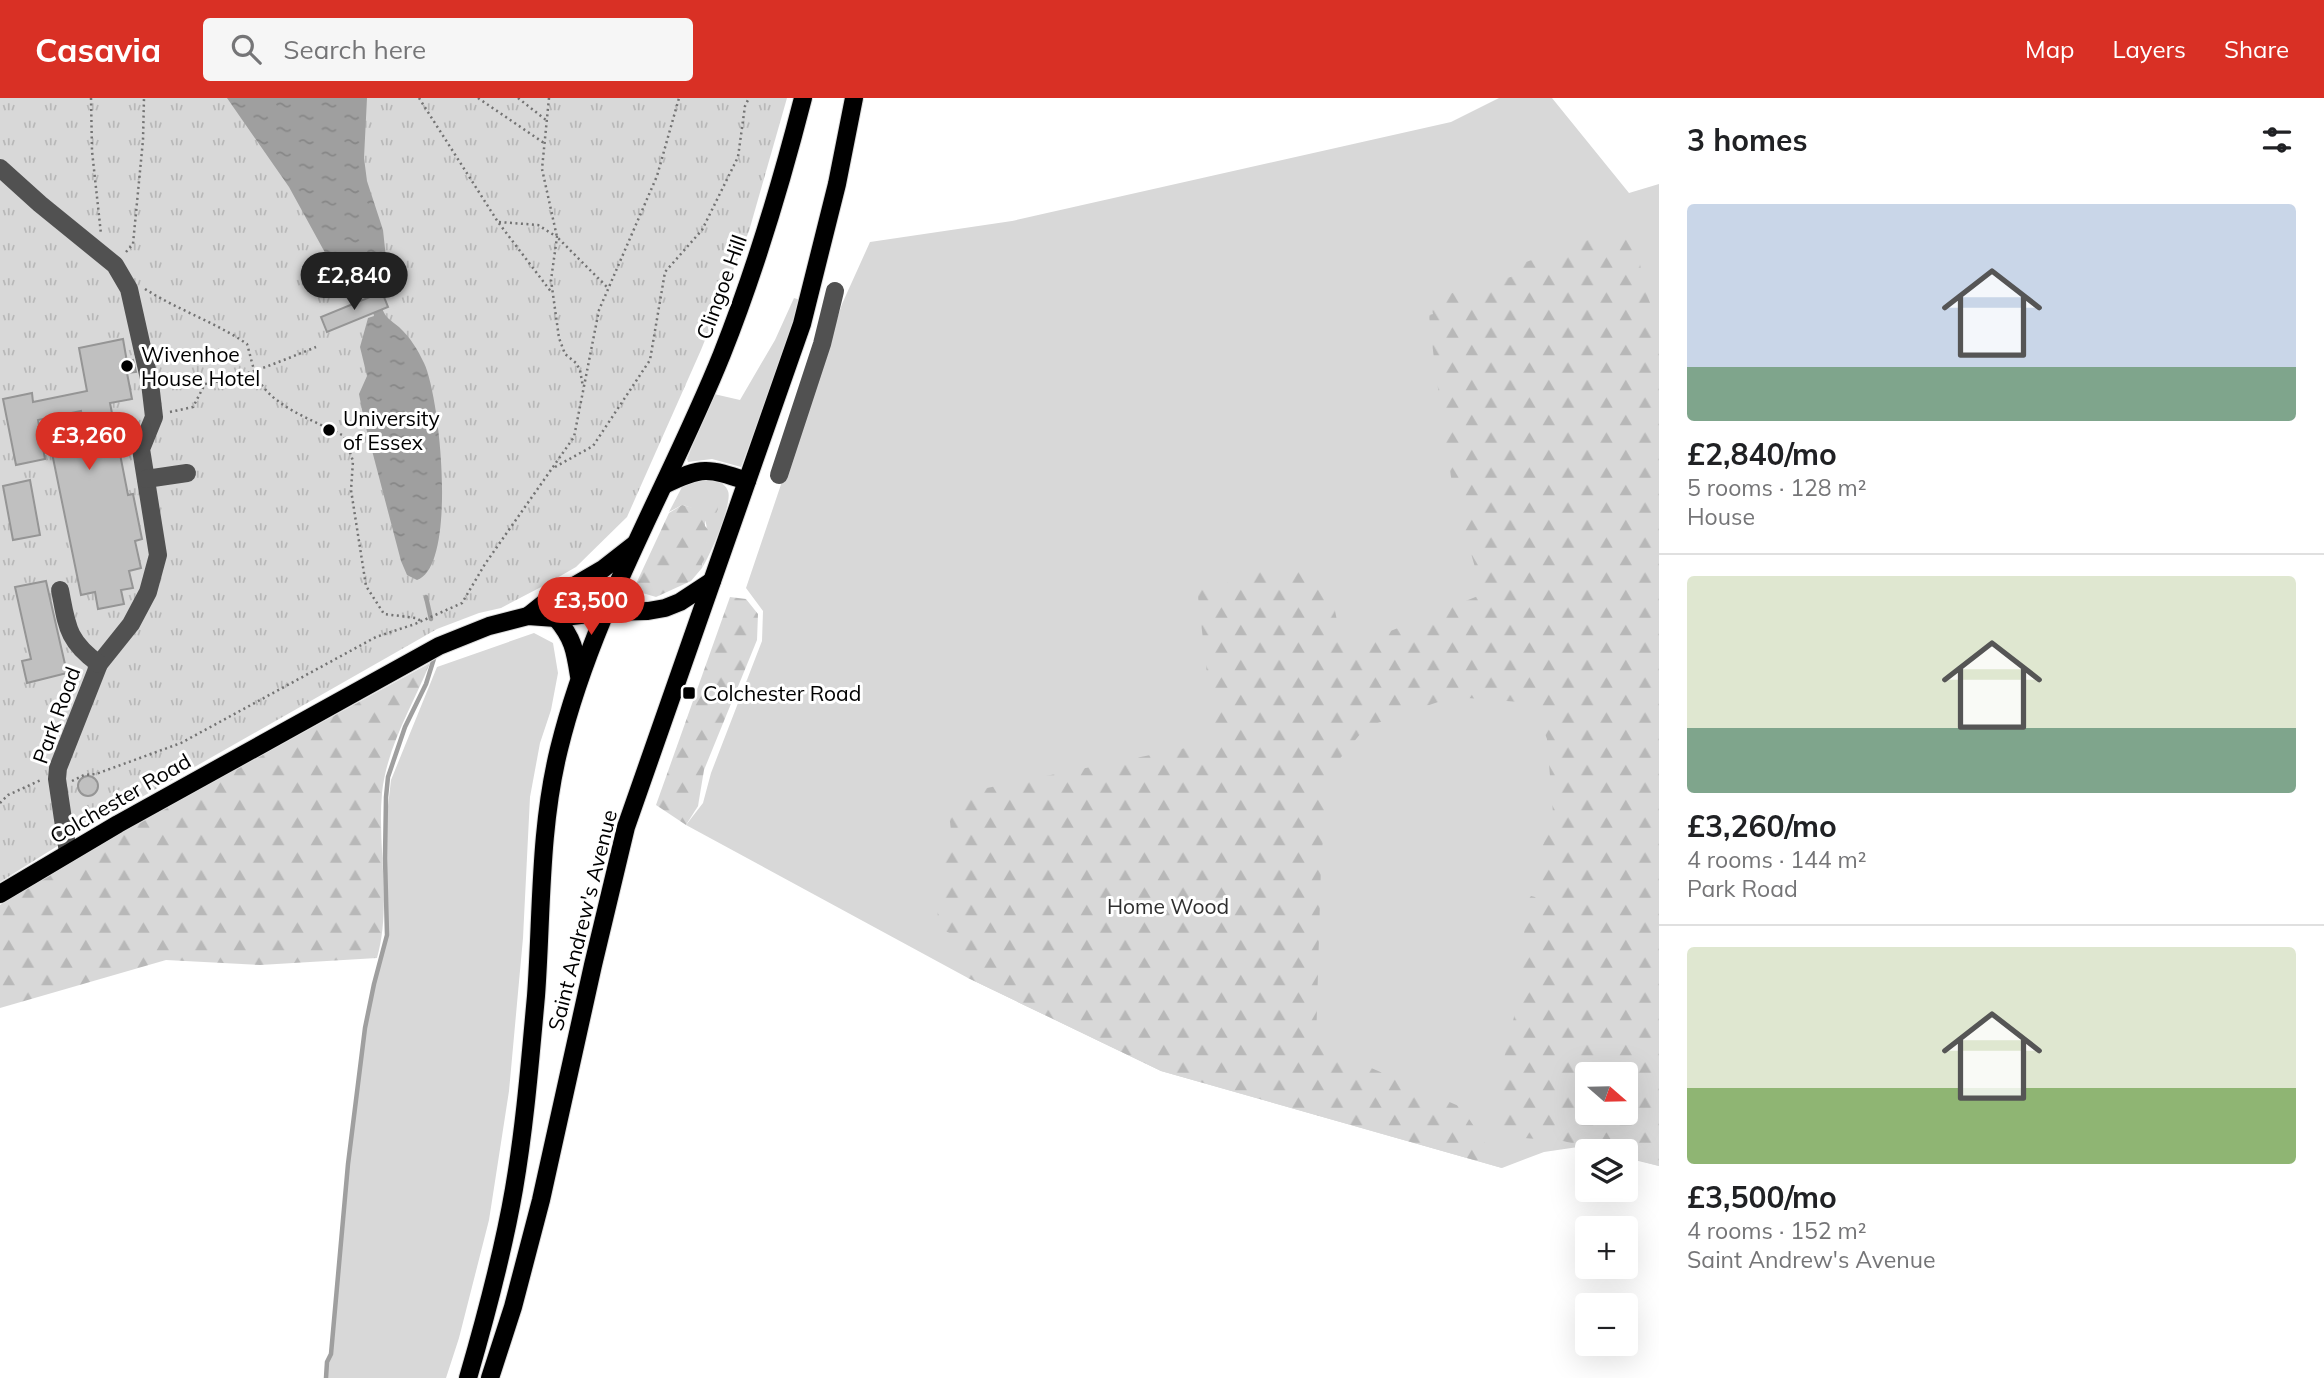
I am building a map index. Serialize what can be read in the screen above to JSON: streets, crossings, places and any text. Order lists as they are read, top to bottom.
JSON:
{
  "streets": {
    "main road": ["Clingoe Hill", "Colchester Road", "Saint Andrew's Avenue"],
    "street": ["Park Road"]
  },
  "crossings": [
    ["Clingoe Hill", "Saint Andrew's Avenue"],
    ["Park Road", "Colchester Road"],
    ["Colchester Road", "Saint Andrew's Avenue"]
  ],
  "parks": ["Home Wood"],
  "places": {
    "other": ["Wivenhoe House Hotel", "University of Essex"],
    "transit": ["Colchester Road"]
  },
  "north": "right",
  "page": {
    "header": "Casavia",
    "search": "Search here",
    "nav": ["Map", "Layers", "Share"],
    "heading": "3 homes",
    "list": [
      {
        "name": "£2,840/mo",
        "note": "5 rooms · 128 m² · House"
      },
      {
        "name": "£3,260/mo",
        "note": "4 rooms · 144 m² · Park Road"
      },
      {
        "name": "£3,500/mo",
        "note": "4 rooms · 152 m² · Saint Andrew's Avenue"
      }
    ],
    "price": ["£2,840", "£3,260", "£3,500"],
    "map_buttons": ["+", "−"]
  }
}
